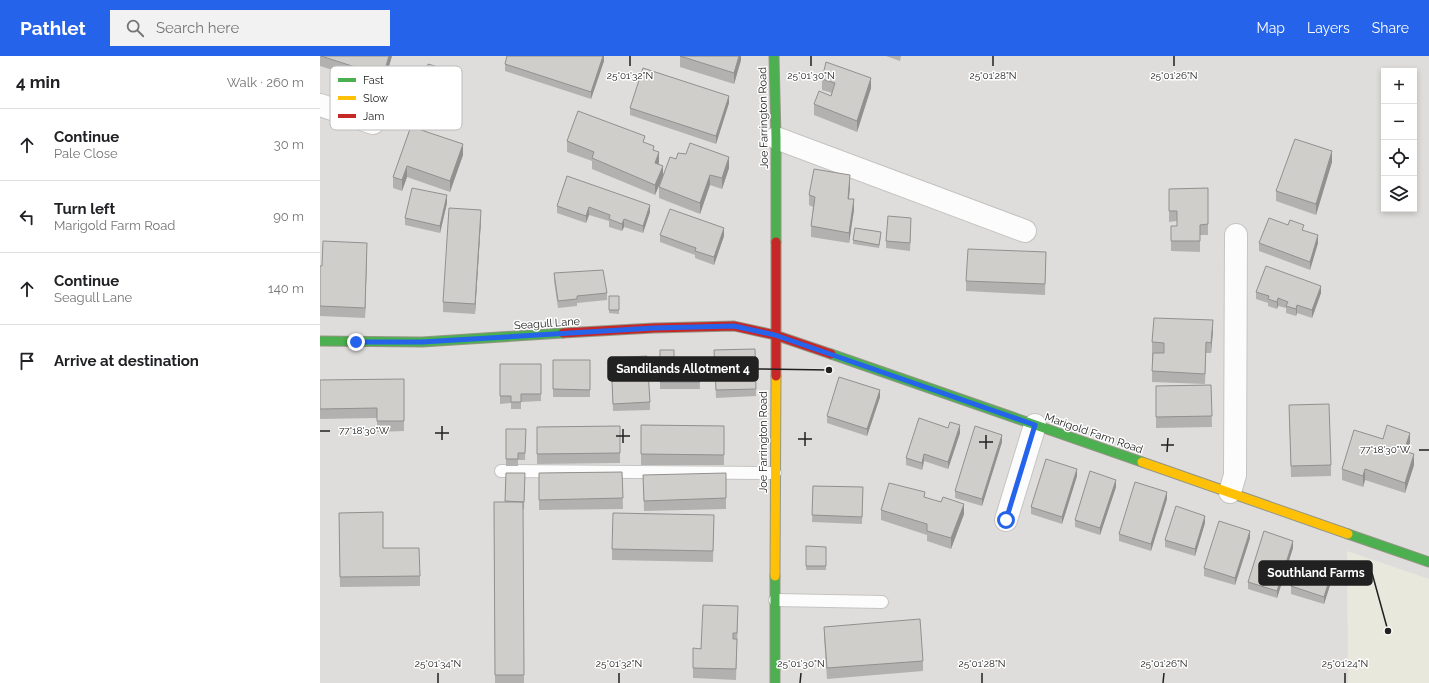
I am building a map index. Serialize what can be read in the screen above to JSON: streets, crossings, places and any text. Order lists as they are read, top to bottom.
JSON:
{
  "streets": {
    "street": ["Joe Farrington Road", "Seagull Lane", "Marigold Farm Road"]
  },
  "crossings": [
    ["Joe Farrington Road", "Seagull Lane"],
    ["Joe Farrington Road", "Marigold Farm Road"],
    ["Seagull Lane", "Marigold Farm Road"]
  ],
  "places": ["Sandilands Allotment 4", "Southland Farms"],
  "legend": ["Fast", "Slow", "Jam"],
  "page": {
    "header": "Pathlet",
    "search": "Search here",
    "nav": ["Map", "Layers", "Share"],
    "heading": ["4 min", "Walk · 260 m"],
    "map_buttons": ["+", "−"],
    "list": [
      ["Continue", "Pale Close", "30 m"],
      ["Turn left", "Marigold Farm Road", "90 m"],
      ["Continue", "Seagull Lane", "140 m"],
      "Arrive at destination"
    ]
  },
  "coordinates": [
    "25°01'32\"N",
    "25°01'30\"N",
    "25°01'28\"N",
    "25°01'26\"N",
    "77°18'30\"W",
    "25°01'34\"N",
    "25°01'24\"N"
  ]
}
